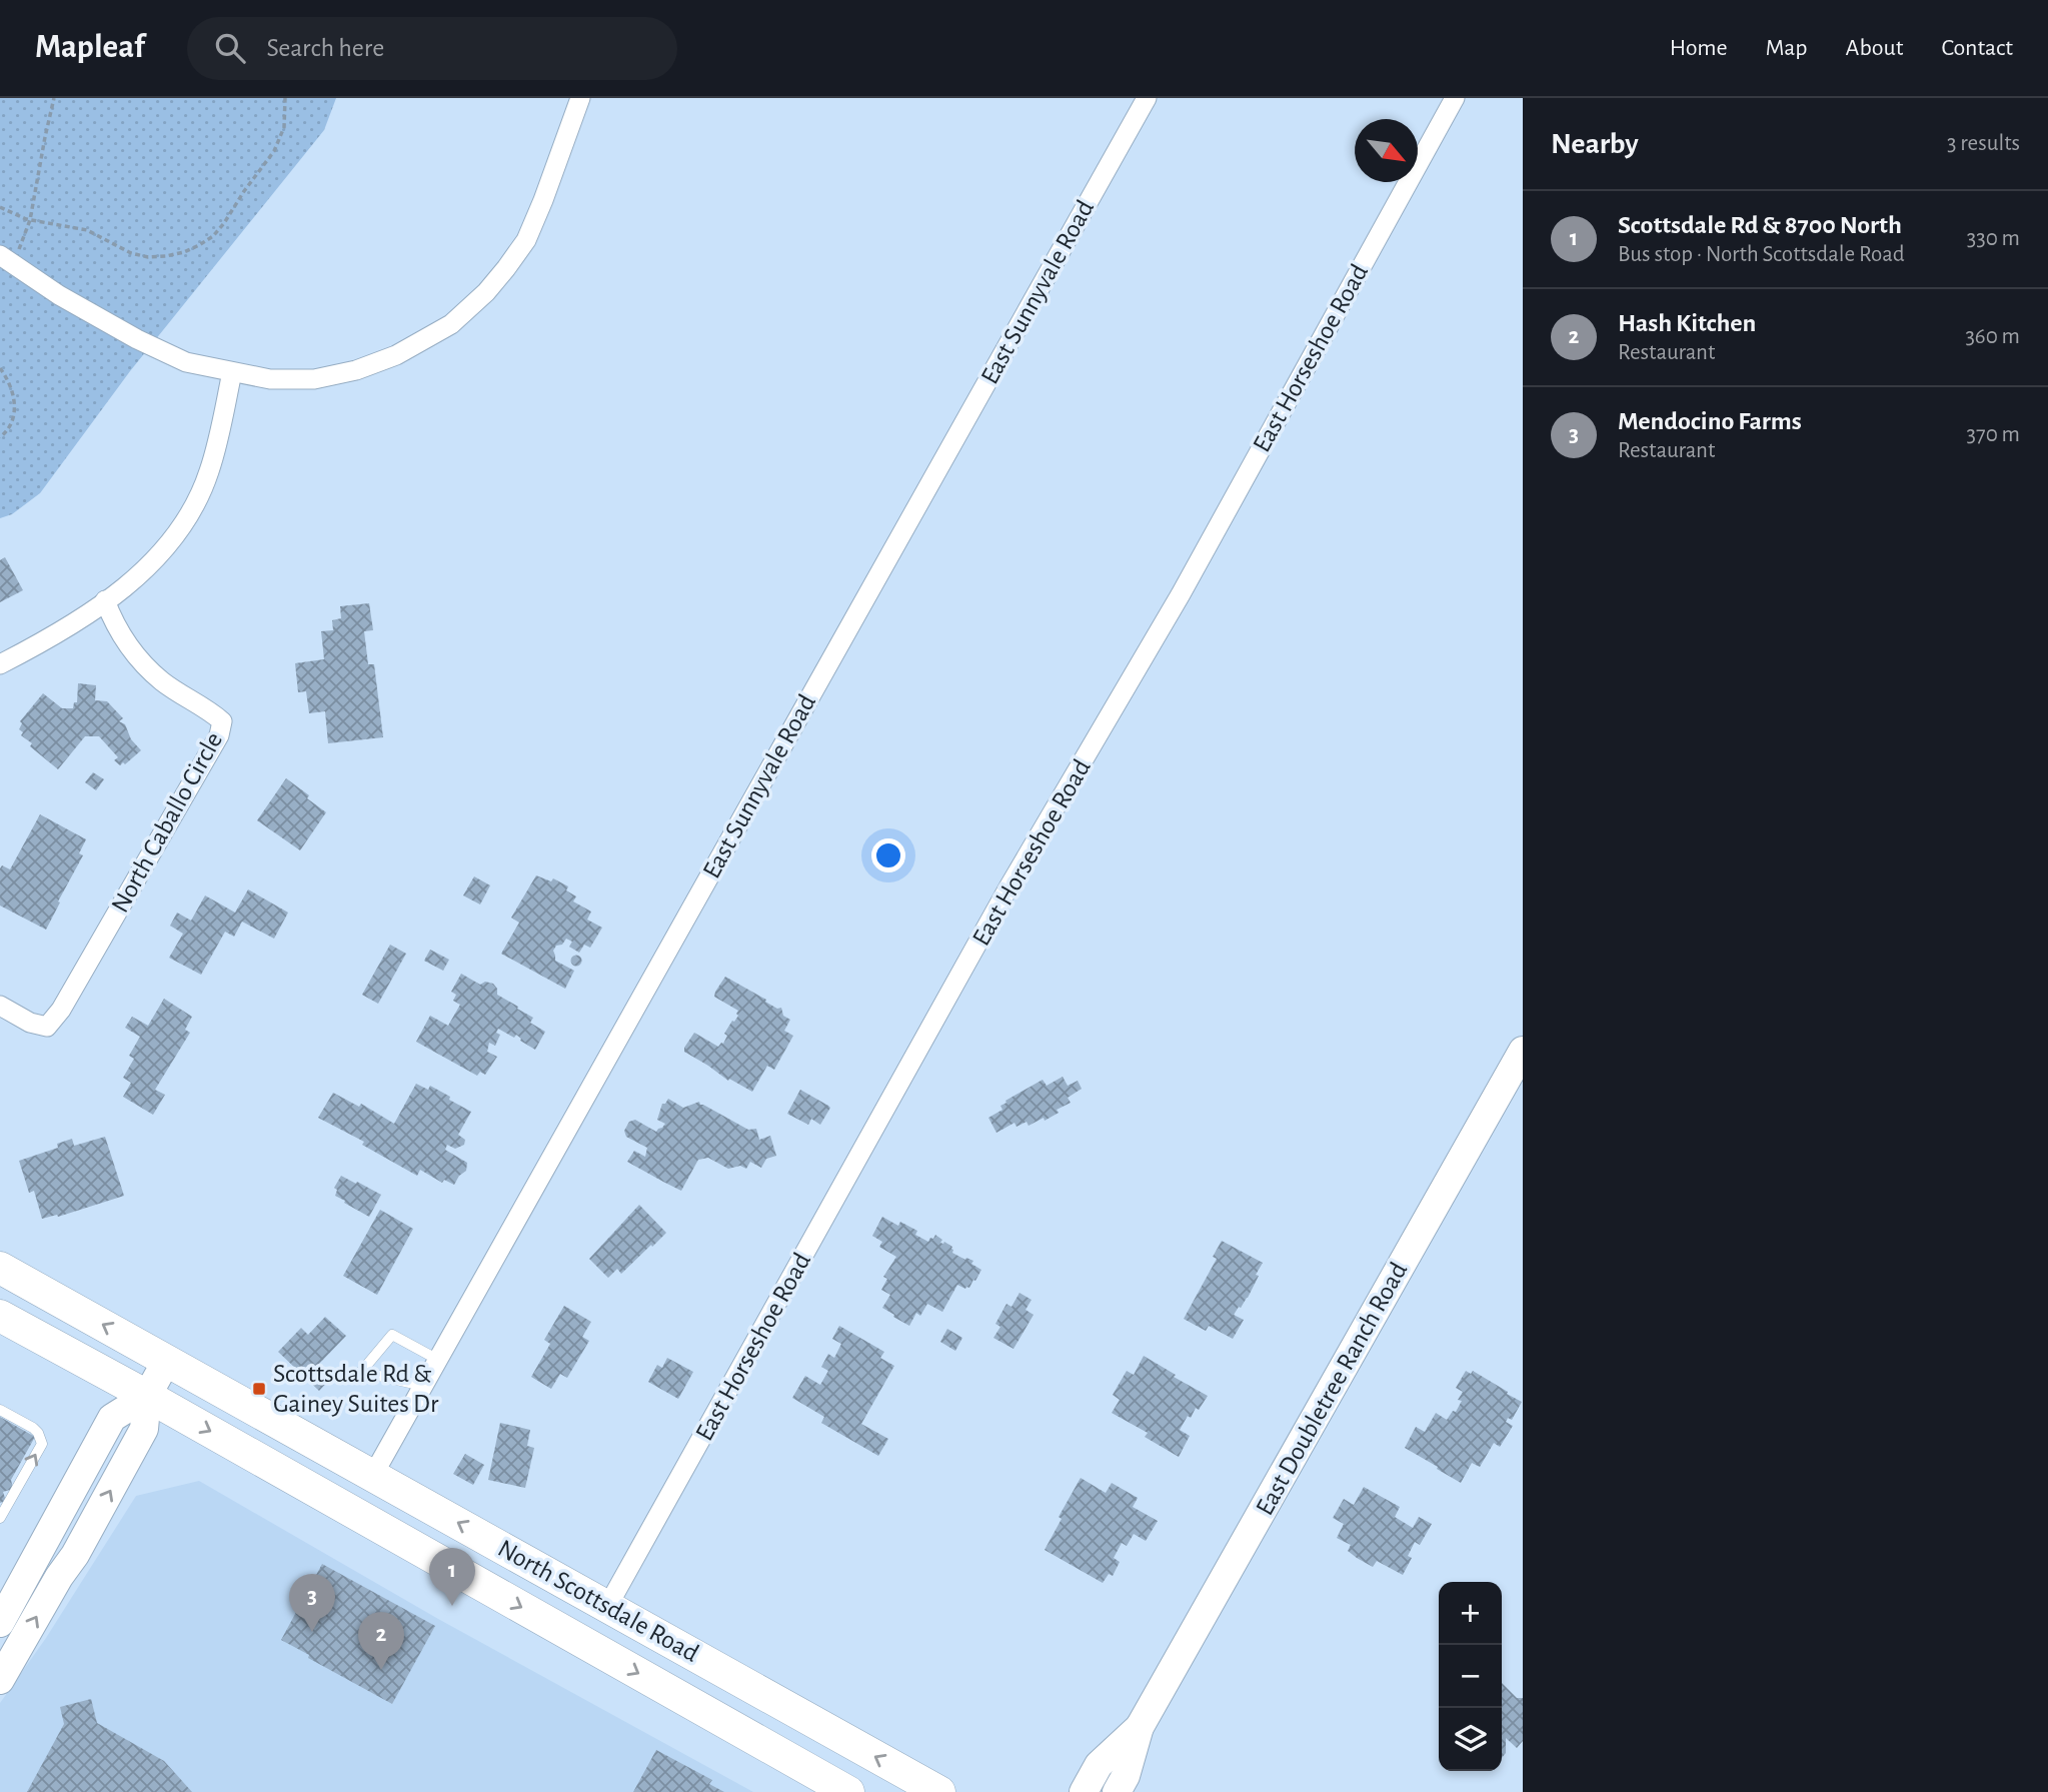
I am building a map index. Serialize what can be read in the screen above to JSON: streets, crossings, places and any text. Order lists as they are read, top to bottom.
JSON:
{
  "streets": {
    "main road": ["East Doubletree Ranch Road", "North Scottsdale Road"],
    "street": ["East Sunnyvale Road", "East Horseshoe Road", "North Caballo Circle"]
  },
  "crossings": [
    ["East Sunnyvale Road", "North Scottsdale Road"],
    ["East Horseshoe Road", "North Scottsdale Road"]
  ],
  "places": {
    "transit": ["Scottsdale Rd & Gainey Suites Dr"]
  },
  "north": "bottom right",
  "page": {
    "header": "Mapleaf",
    "search": "Search here",
    "nav": [
      "Home",
      "Map",
      "About",
      "Contact"
    ],
    "heading": ["Nearby", "3 results"],
    "list": [
      {
        "mark": "1",
        "name": "Scottsdale Rd & 8700 North",
        "note": "Bus stop · North Scottsdale Road",
        "value": "330 m"
      },
      {
        "mark": "2",
        "name": "Hash Kitchen",
        "note": "Restaurant",
        "value": "360 m"
      },
      {
        "mark": "3",
        "name": "Mendocino Farms",
        "note": "Restaurant",
        "value": "370 m"
      }
    ],
    "pins": ["1", "3", "2"],
    "map_buttons": ["+", "−"]
  }
}
